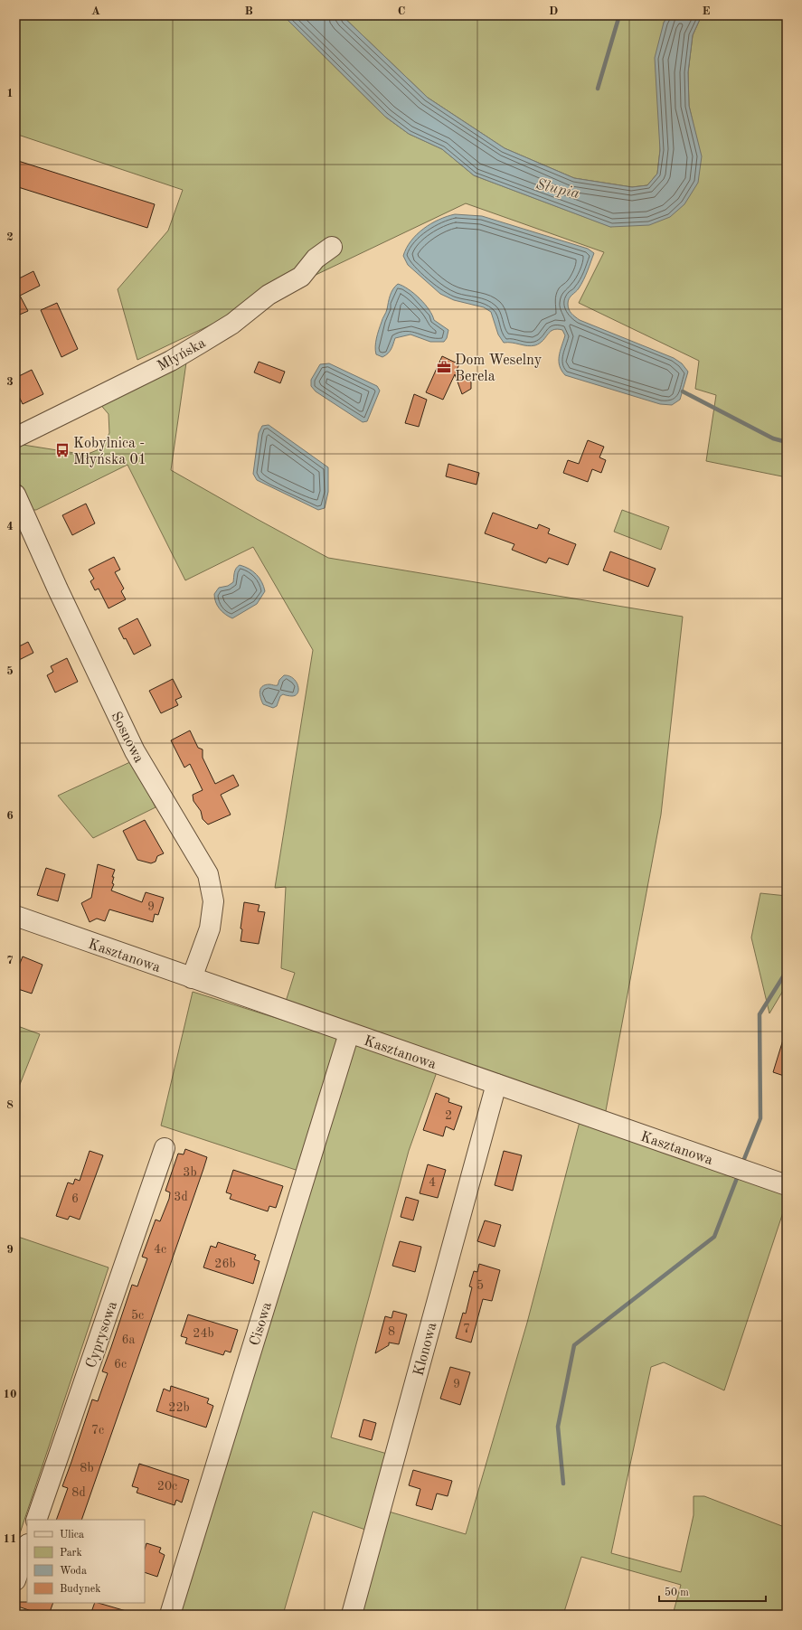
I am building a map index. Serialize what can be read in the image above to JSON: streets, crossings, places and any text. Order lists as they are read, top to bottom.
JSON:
{
  "streets": {
    "street": [
      "Młyńska",
      "Sosnowa",
      "Kasztanowa",
      "Cisowa",
      "Cyprysowa",
      "Klonowa"
    ]
  },
  "crossings": [
    ["Sosnowa", "Kasztanowa"],
    ["Kasztanowa", "Cisowa"],
    ["Kasztanowa", "Klonowa"]
  ],
  "water": ["Słupia"],
  "places": {
    "office": ["Dom Weselny Berela"],
    "bus stop": ["Kobylnica - Młyńska 01"]
  },
  "house_numbers": [
    "9",
    "2",
    "3b",
    "4",
    "3d",
    "6",
    "4c",
    "26b",
    "5",
    "5c",
    "7",
    "8",
    "24b",
    "6a",
    "6c",
    "9",
    "22b",
    "7c",
    "8b",
    "20c",
    "8d"
  ],
  "legend": [
    "Ulica",
    "Park",
    "Woda",
    "Budynek"
  ],
  "scale_bar": "50 m",
  "grid": {
    "columns": [
      "A",
      "B",
      "C",
      "D",
      "E"
    ],
    "rows": [
      "1",
      "2",
      "3",
      "4",
      "5",
      "6",
      "7",
      "8",
      "9",
      "10",
      "11"
    ]
  }
}
